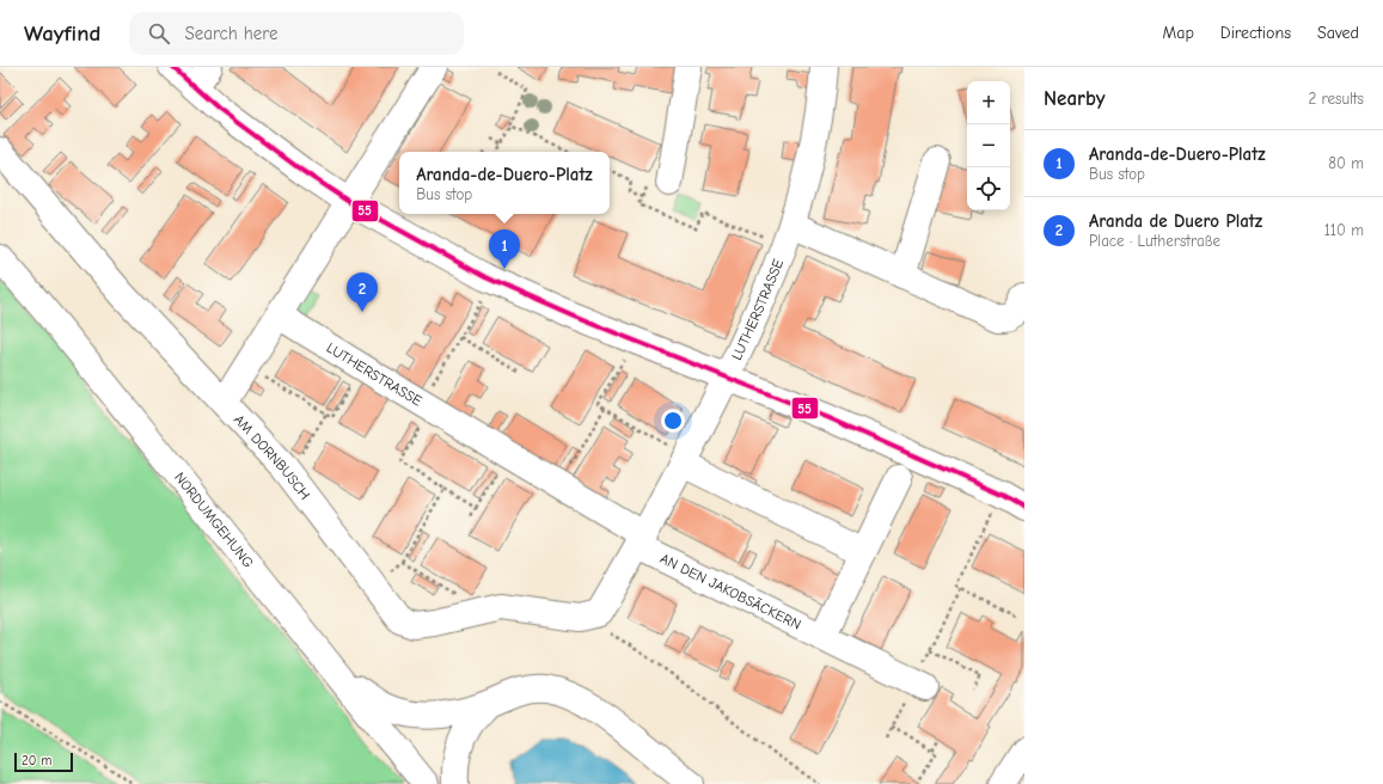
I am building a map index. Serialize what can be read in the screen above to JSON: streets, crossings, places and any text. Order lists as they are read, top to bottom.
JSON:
{
  "streets": {
    "street": [
      "LUTHERSTRASSE",
      "AM DORNBUSCH",
      "NORDUMGEHUNG",
      "AN DEN JAKOBSÄCKERN"
    ]
  },
  "crossings": [
    ["LUTHERSTRASSE", "AM DORNBUSCH"],
    ["LUTHERSTRASSE", "AN DEN JAKOBSÄCKERN"]
  ],
  "lines": ["transit line 55"],
  "scale_bar": "20 m",
  "page": {
    "header": "Wayfind",
    "search": "Search here",
    "nav": ["Map", "Directions", "Saved"],
    "heading": ["Nearby", "2 results"],
    "map_buttons": ["+", "−"],
    "list": [
      {
        "mark": "1",
        "name": "Aranda-de-Duero-Platz",
        "note": "Bus stop",
        "value": "80 m"
      },
      {
        "mark": "2",
        "name": "Aranda de Duero Platz",
        "note": "Place · Lutherstraße",
        "value": "110 m"
      }
    ],
    "popup": ["Aranda-de-Duero-Platz", "Bus stop"],
    "pins": ["1", "2"],
    "scale": "20 m"
  }
}
